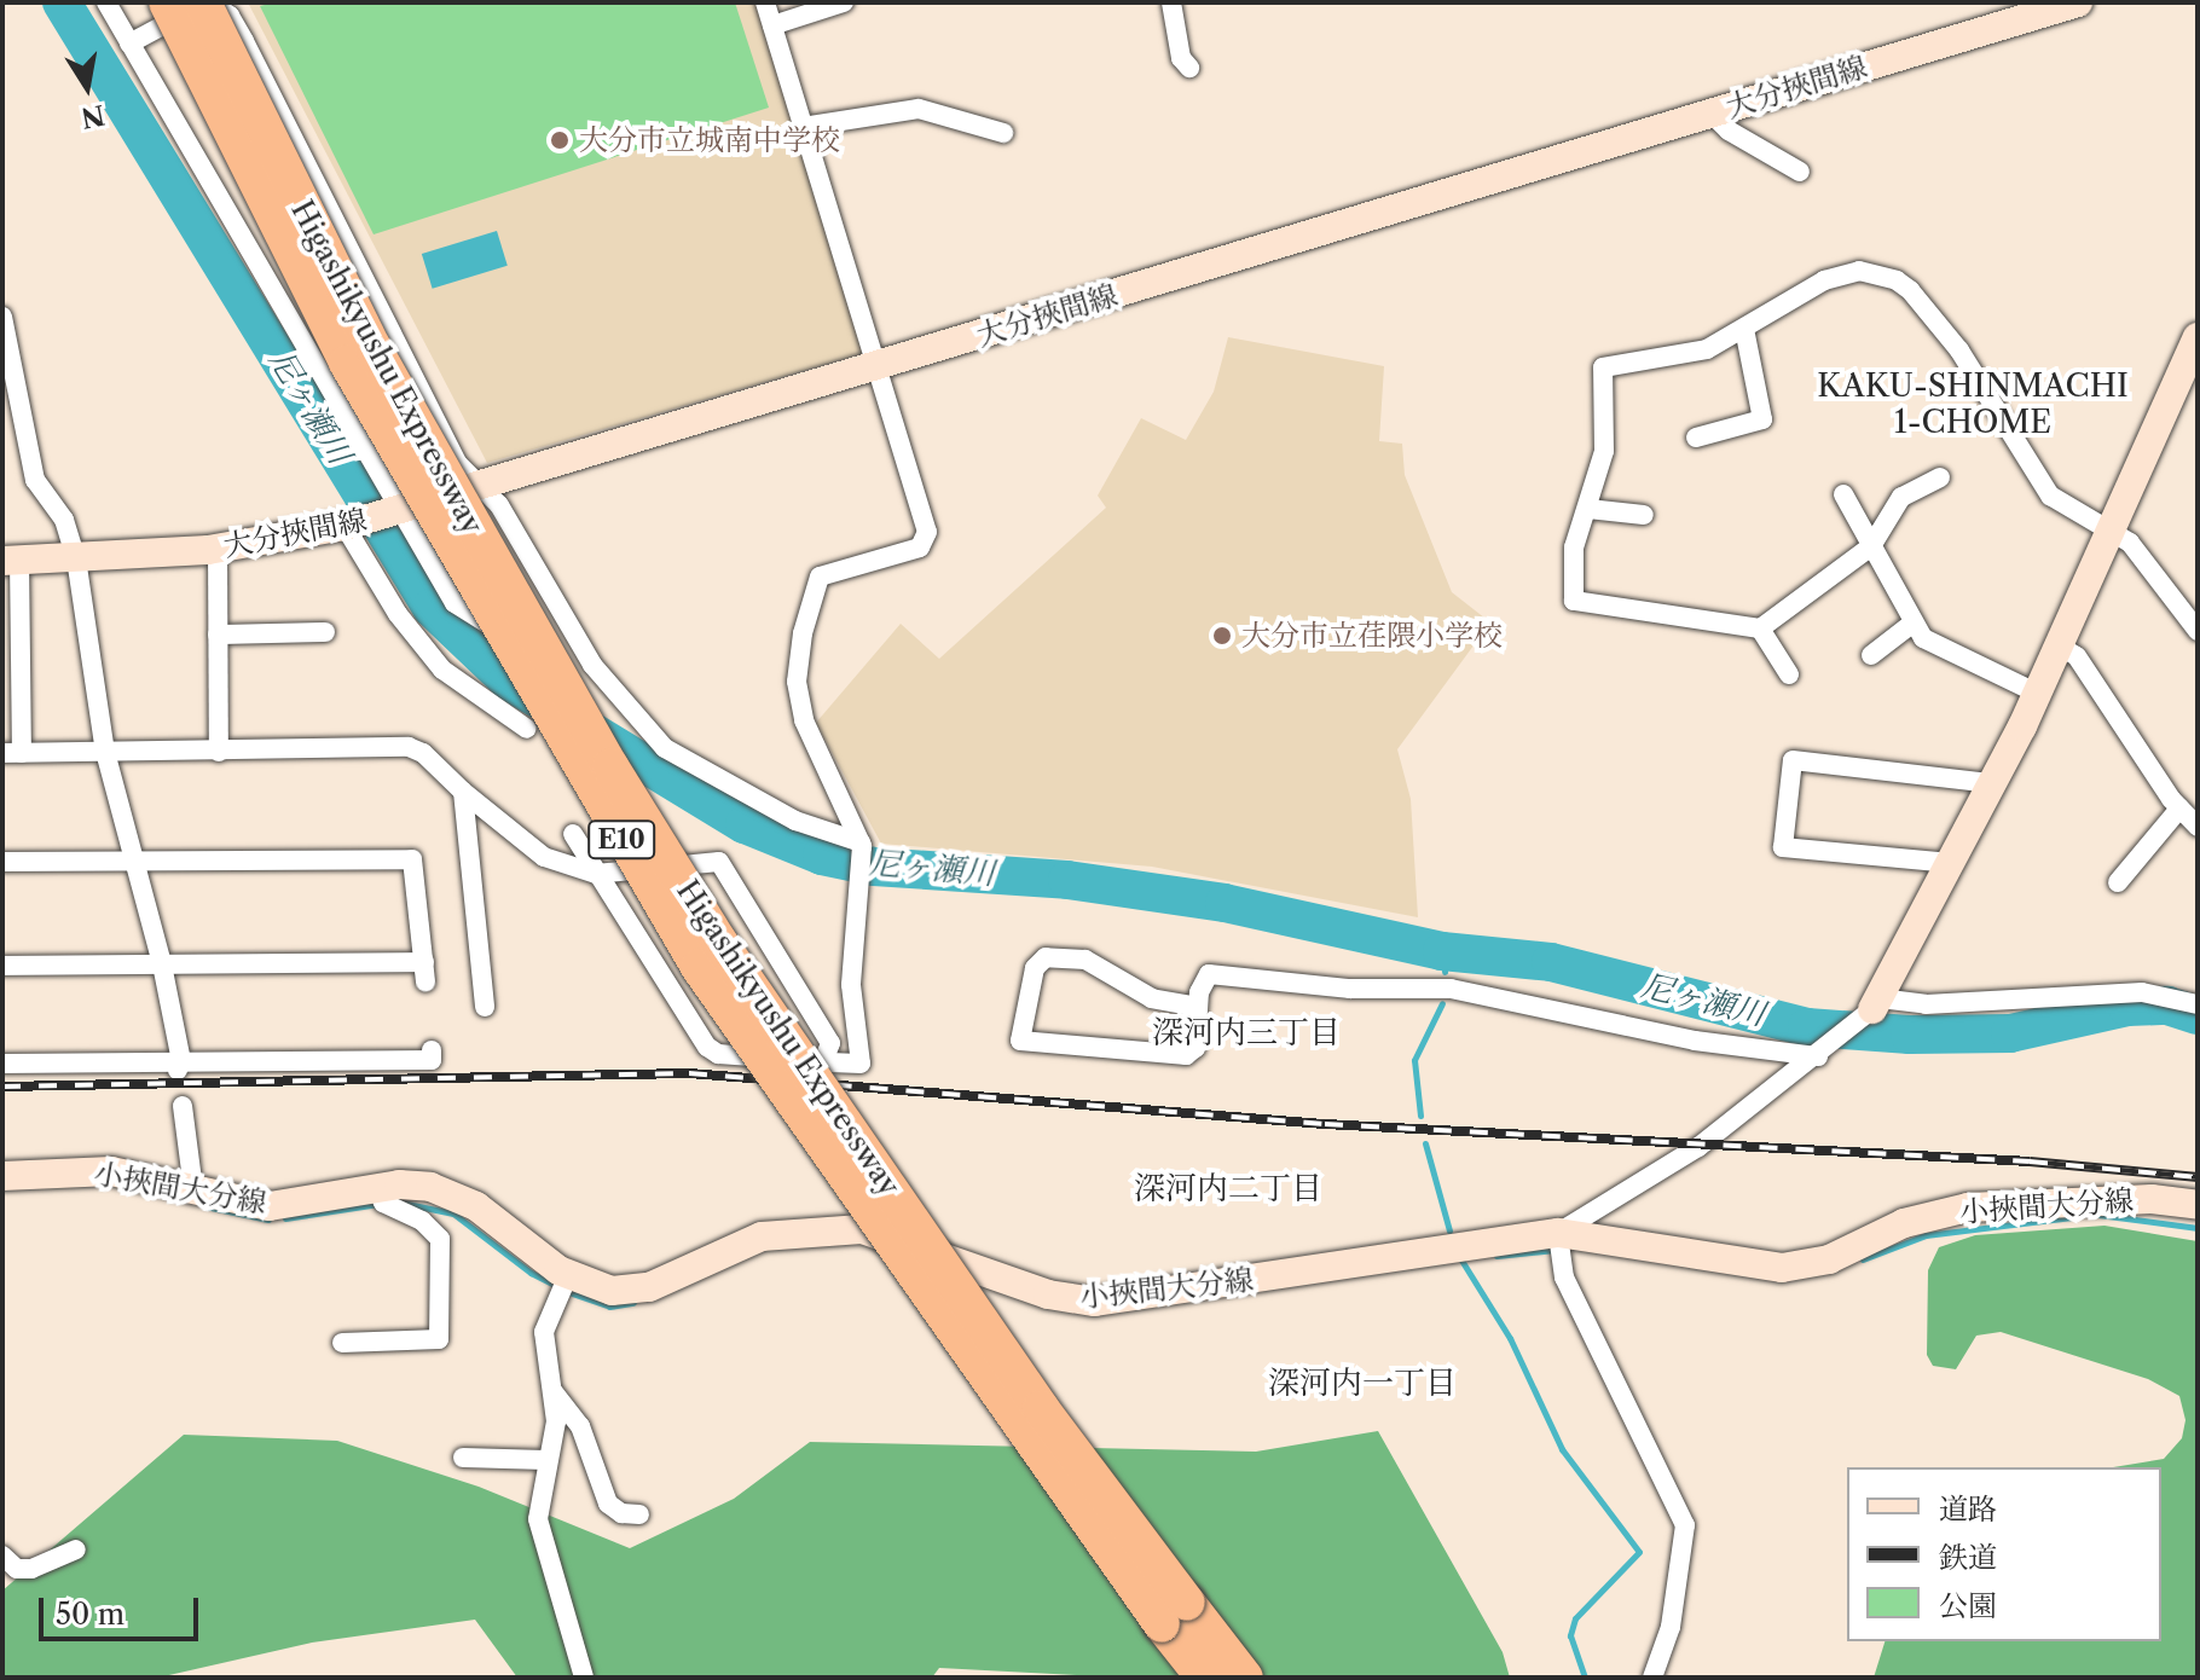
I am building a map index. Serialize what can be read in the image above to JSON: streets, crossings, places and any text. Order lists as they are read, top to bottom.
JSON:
{
  "streets": {
    "highway": ["Higashikyushu Expressway", "E10"],
    "main road": ["大分挾間線", "小挾間大分線"]
  },
  "districts": [
    "KAKU-SHINMACHI 1-CHOME",
    "深河内三丁目",
    "深河内二丁目",
    "深河内一丁目"
  ],
  "water": ["尼ヶ瀬川"],
  "places": ["大分市立城南中学校", "大分市立荏隈小学校"],
  "legend": ["道路", "鉄道", "公園"],
  "scale_bar": "50 m",
  "north": "bottom"
}
